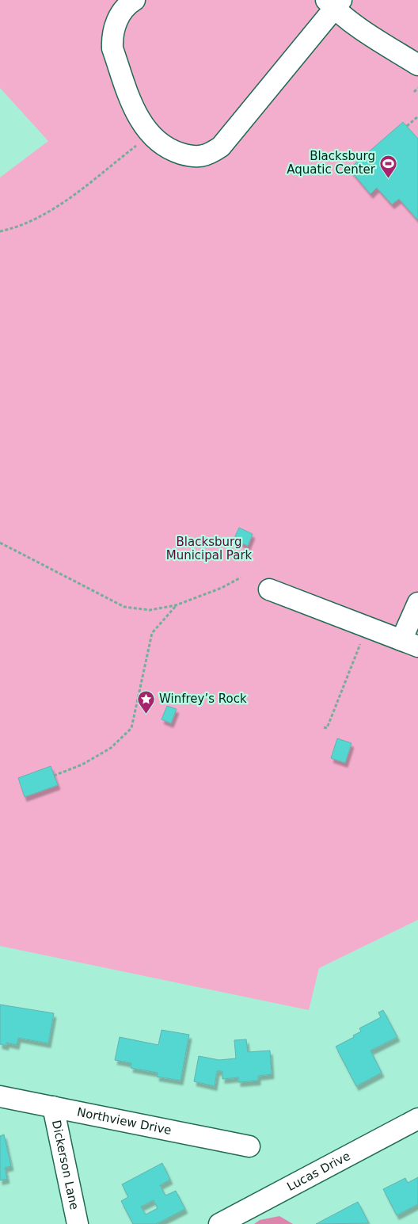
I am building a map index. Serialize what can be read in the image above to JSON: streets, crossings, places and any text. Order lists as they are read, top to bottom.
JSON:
{
  "streets": {
    "street": ["Northview Drive", "Dickerson Lane", "Lucas Drive"]
  },
  "crossings": [
    ["Northview Drive", "Dickerson Lane"]
  ],
  "parks": ["Blacksburg Municipal Park"],
  "places": {
    "sports": ["Blacksburg Aquatic Center"],
    "place": ["Winfrey’s Rock"]
  }
}
